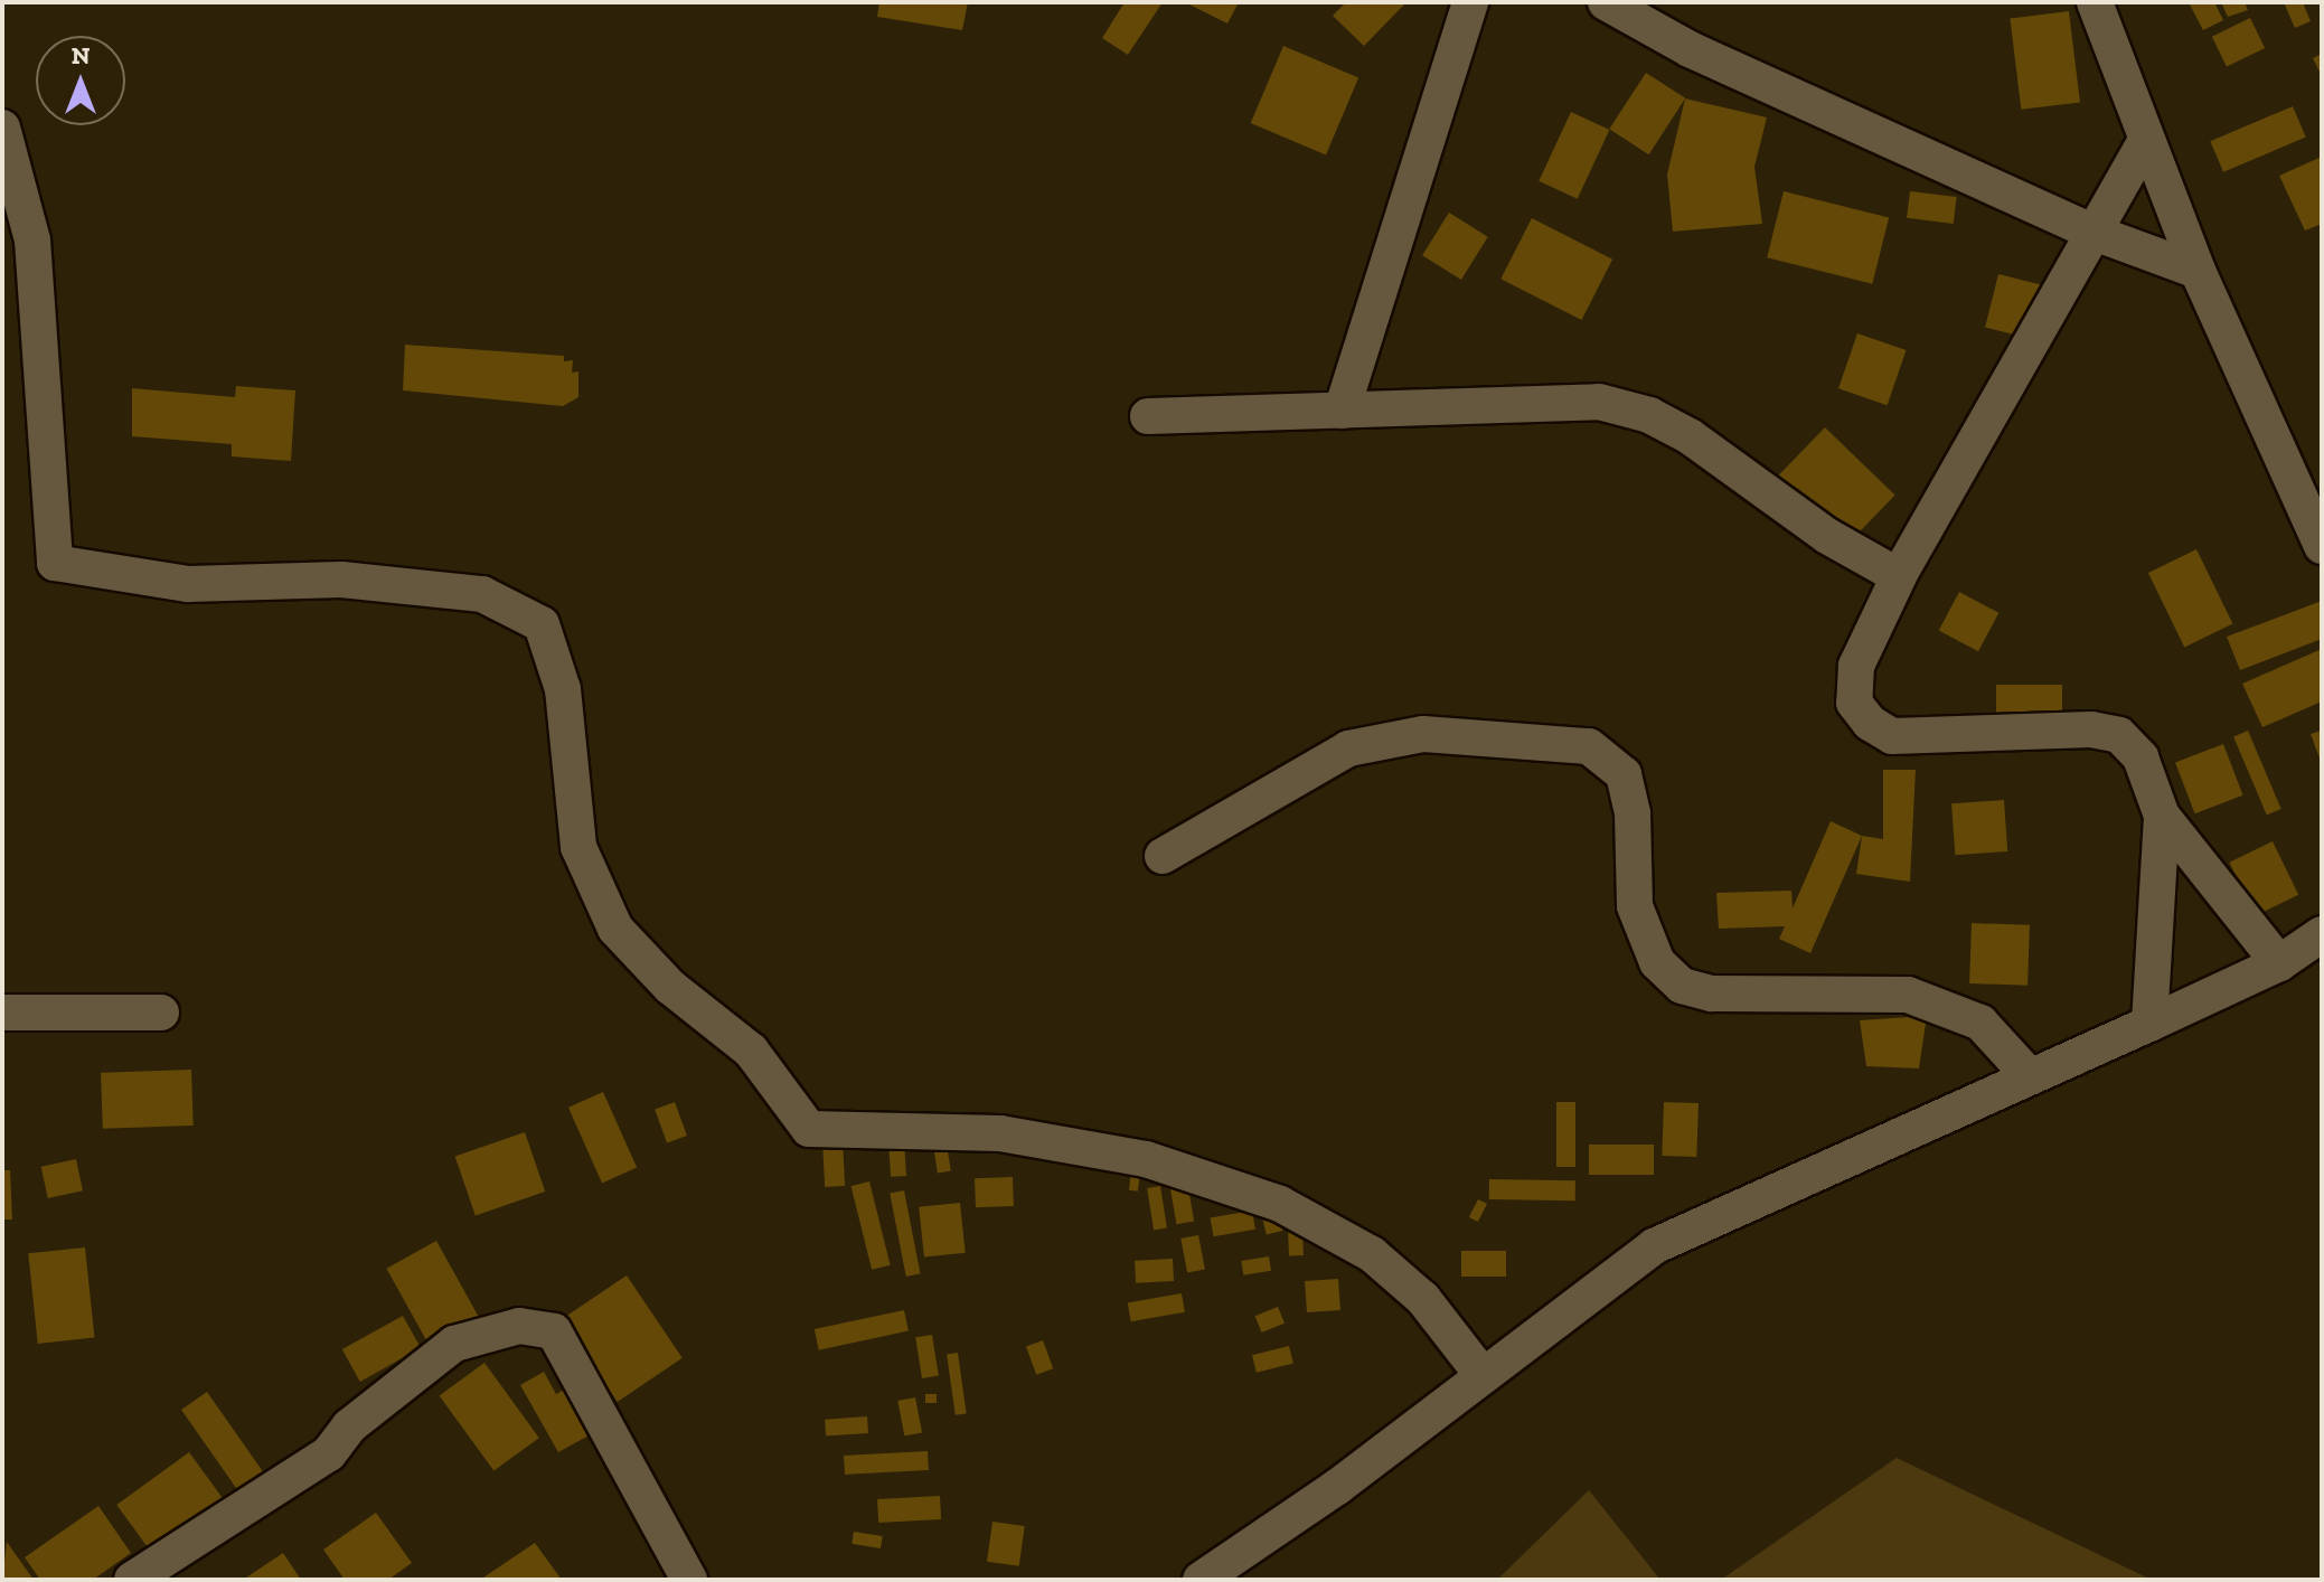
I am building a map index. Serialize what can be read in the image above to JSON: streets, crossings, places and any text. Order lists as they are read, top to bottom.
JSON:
{
  "north": "top"
}
